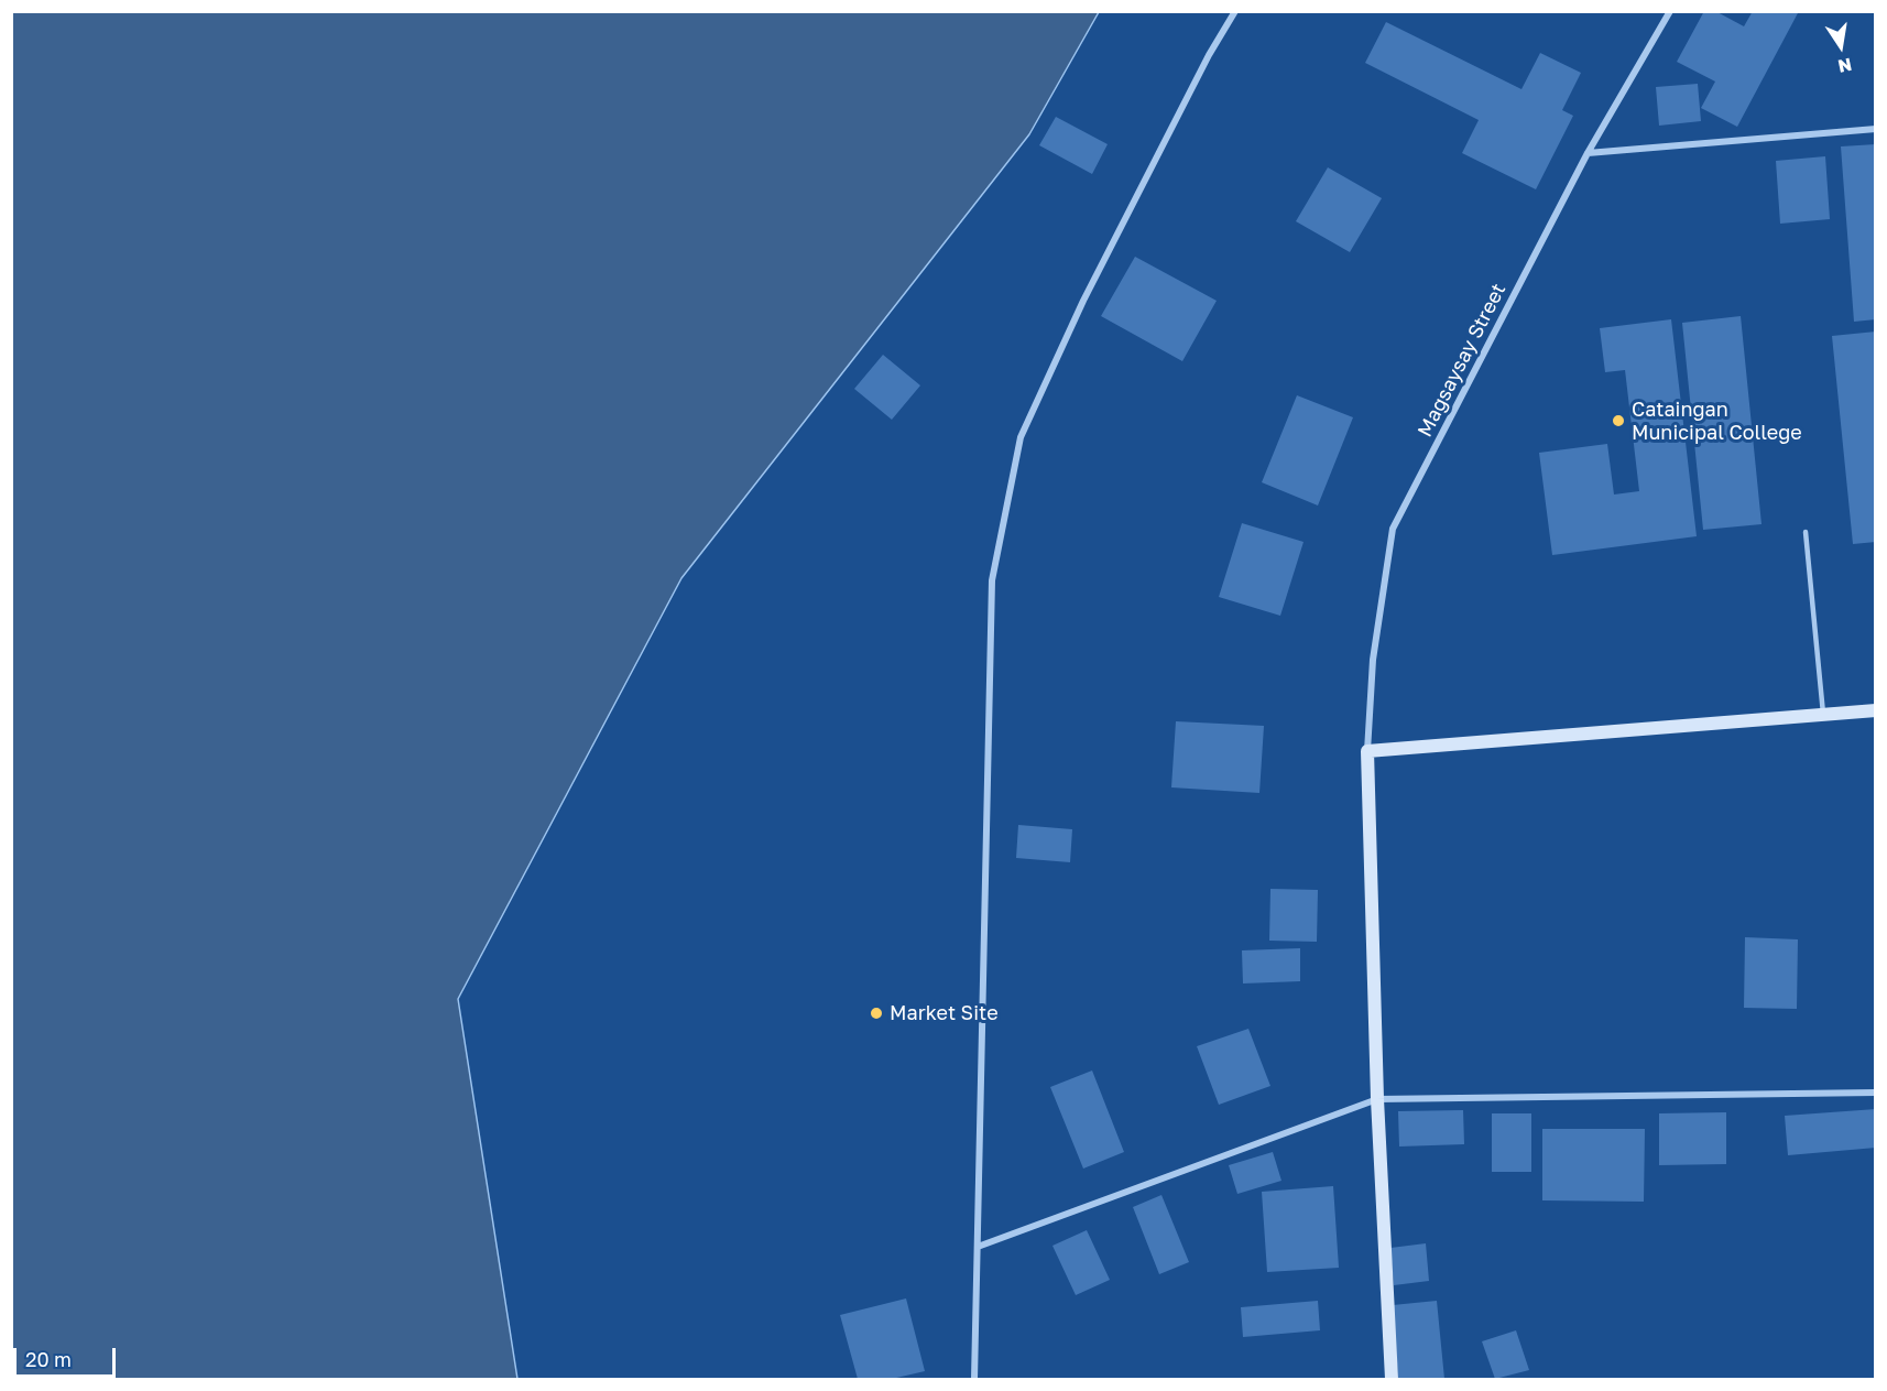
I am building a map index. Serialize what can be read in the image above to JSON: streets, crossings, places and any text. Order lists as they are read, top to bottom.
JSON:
{
  "streets": {
    "street": ["Magsaysay Street"]
  },
  "places": ["Cataingan Municipal College", "Market Site"],
  "scale_bar": "20 m",
  "north": "bottom"
}
